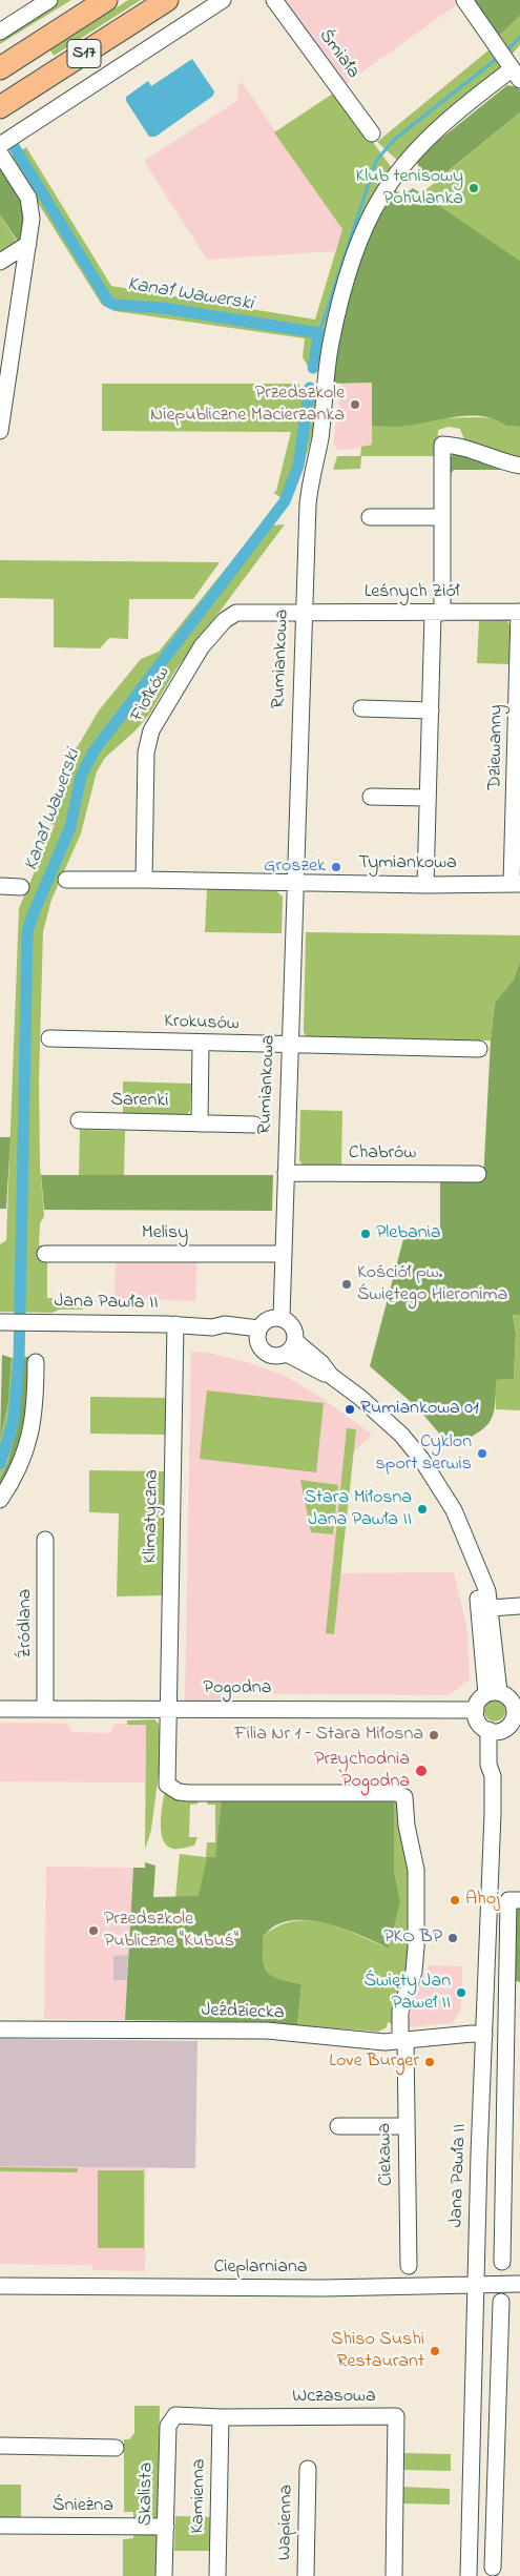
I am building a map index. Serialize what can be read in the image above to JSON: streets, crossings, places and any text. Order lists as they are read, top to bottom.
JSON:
{
  "streets": {
    "highway": ["S17"],
    "street": [
      "Śmiała",
      "Leśnych Ziół",
      "Rumiankowa",
      "Fiołków",
      "Dziewanny",
      "Tymiankowa",
      "Krokusów",
      "Sarenki",
      "Chabrów",
      "Melisy",
      "Jana Pawła II",
      "Klimatyczna",
      "Źródlana",
      "Pogodna",
      "Jeździecka",
      "Ciekawa",
      "Cieplarniana",
      "Wczasowa",
      "Skalista",
      "Kamienna",
      "Śnieżna",
      "Wapienna"
    ]
  },
  "crossings": [
    ["Leśnych Ziół", "Rumiankowa"],
    ["Leśnych Ziół", "Fiołków"],
    ["Leśnych Ziół", "Dziewanny"],
    ["Rumiankowa", "Fiołków"],
    ["Rumiankowa", "Tymiankowa"],
    ["Rumiankowa", "Krokusów"],
    ["Rumiankowa", "Chabrów"],
    ["Rumiankowa", "Melisy"],
    ["Rumiankowa", "Jana Pawła II"],
    ["Dziewanny", "Tymiankowa"],
    ["Jana Pawła II", "Klimatyczna"],
    ["Jana Pawła II", "Pogodna"],
    ["Jana Pawła II", "Jeździecka"],
    ["Jana Pawła II", "Cieplarniana"],
    ["Klimatyczna", "Pogodna"],
    ["Klimatyczna", "Jeździecka"],
    ["Klimatyczna", "Ciekawa"],
    ["Źródlana", "Pogodna"],
    ["Jeździecka", "Ciekawa"],
    ["Wczasowa", "Skalista"],
    ["Wczasowa", "Kamienna"],
    ["Skalista", "Śnieżna"]
  ],
  "water": ["Kanał Wawerski"],
  "places": [
    "Klub tenisowy Pohulanka",
    "Przedszkole Niepubliczne Macierzanka",
    "Groszek",
    "Plebania",
    "Kościół pw. Świętego Hieronima",
    "Rumiankowa 01",
    "Cyklon sport serwis",
    "Stara Miłosna Jana Pawła II",
    "Filia Nr 1 – Stara Miłosna",
    "Przychodnia Pogodna",
    "Ahoj",
    "Przedszkole Publiczne \"Kubuś\"",
    "PKO BP",
    "Święty Jan Paweł II",
    "Love Burger",
    "Shiso Sushi Restaurant"
  ]
}
